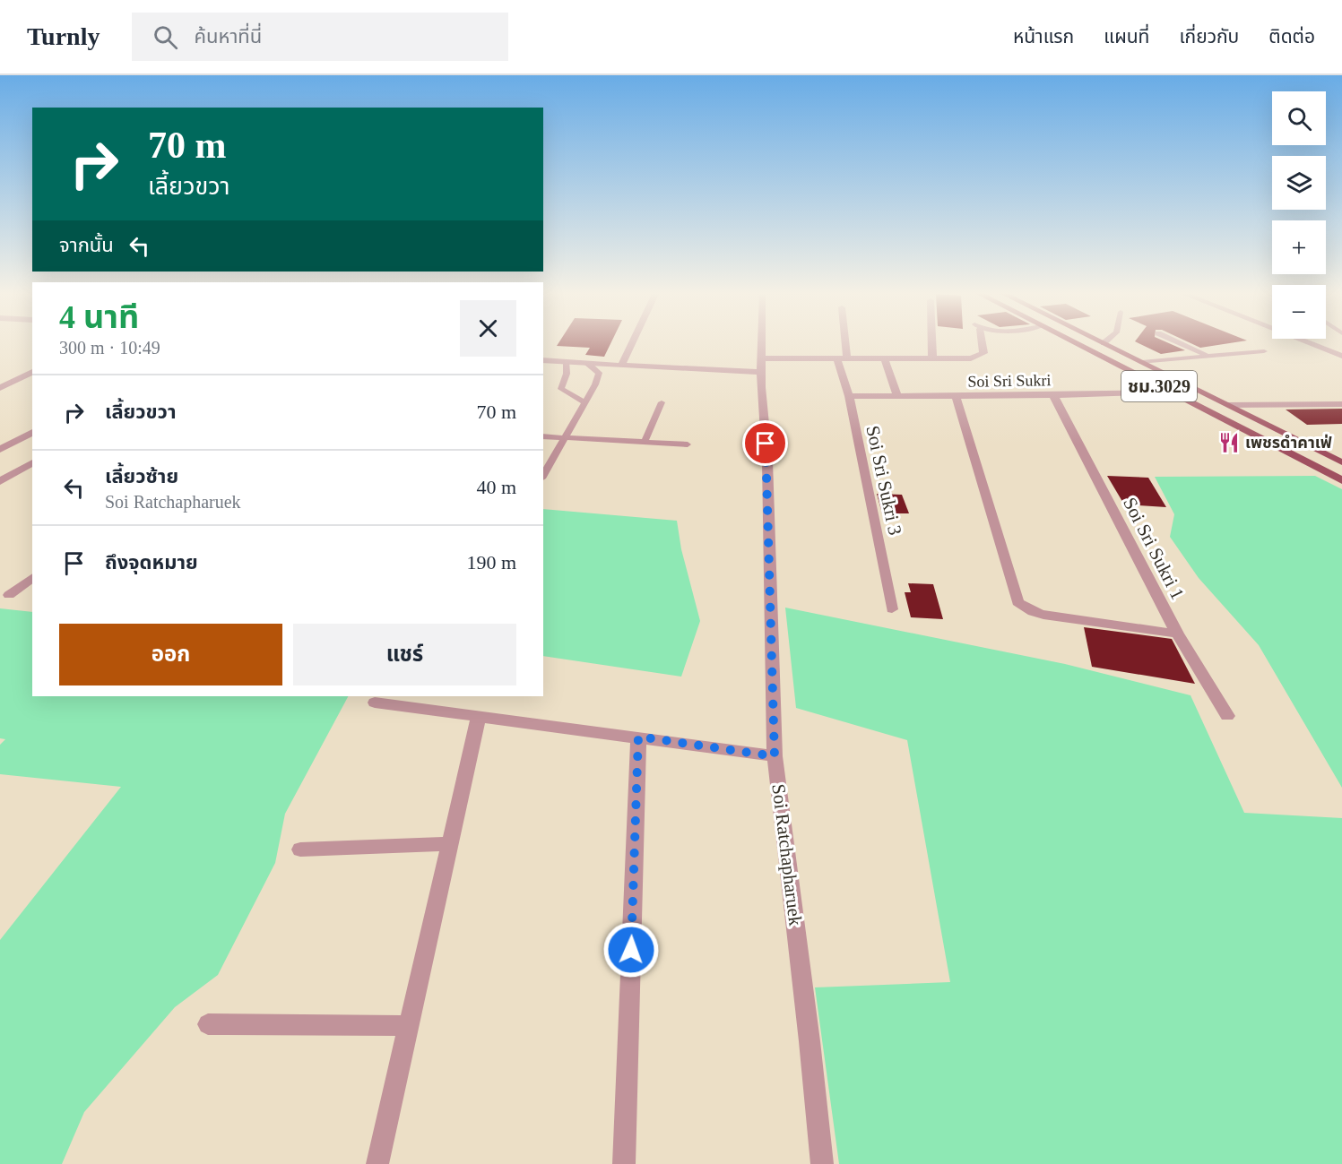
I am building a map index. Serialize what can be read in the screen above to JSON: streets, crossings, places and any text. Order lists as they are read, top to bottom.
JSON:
{
  "streets": {
    "main road": ["ชม.3029"],
    "street": [
      "Soi Sri Sukri",
      "Soi Sri Sukri 3",
      "Soi Sri Sukri 1",
      "Soi Ratchapharuek"
    ]
  },
  "crossings": [
    ["Soi Sri Sukri", "ชม.3029"],
    ["Soi Sri Sukri", "Soi Sri Sukri 3"],
    ["Soi Sri Sukri", "Soi Sri Sukri 1"]
  ],
  "places": {
    "restaurant": ["เพชรดำคาเฟ่"]
  },
  "page": {
    "header": "Turnly",
    "search": "ค้นหาที่นี่",
    "nav": [
      "หน้าแรก",
      "แผนที่",
      "เกี่ยวกับ",
      "ติดต่อ"
    ],
    "map_buttons": ["+", "−"],
    "turn": ["70 m", "เลี้ยวขวา"],
    "then": "จากนั้น",
    "heading": ["4 นาที", "300 m · 10:49"],
    "list": [
      {
        "name": "เลี้ยวขวา",
        "value": "70 m"
      },
      {
        "name": "เลี้ยวซ้าย",
        "note": "Soi Ratchapharuek",
        "value": "40 m"
      },
      {
        "name": "ถึงจุดหมาย",
        "value": "190 m"
      }
    ],
    "buttons": ["ออก", "แชร์"]
  }
}
